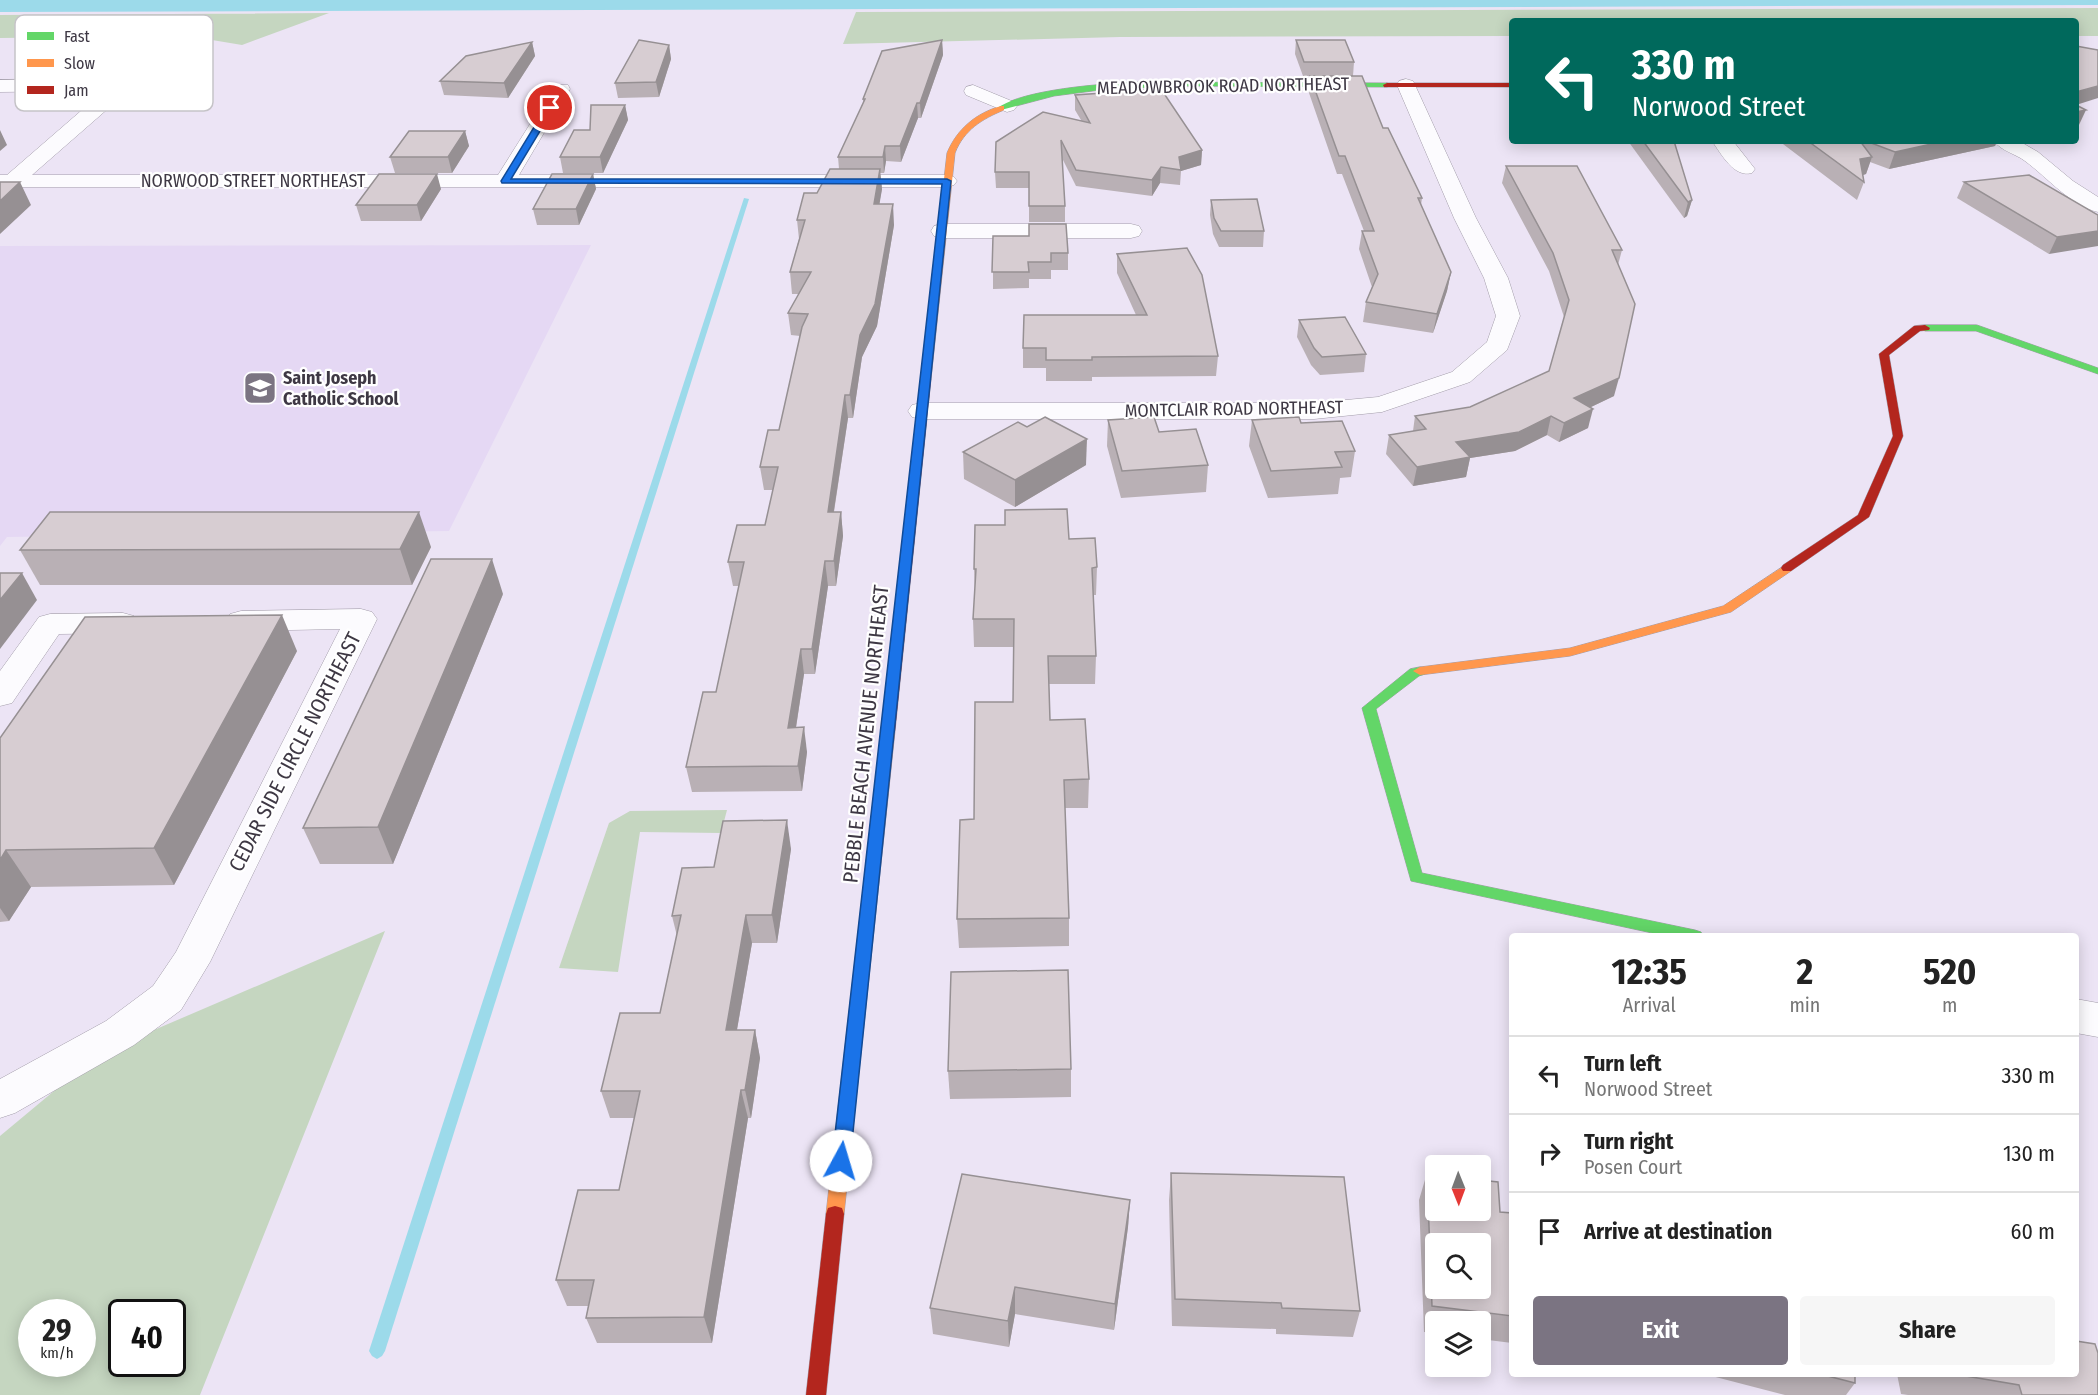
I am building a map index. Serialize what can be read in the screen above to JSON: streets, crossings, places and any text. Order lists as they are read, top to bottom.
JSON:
{
  "streets": {
    "street": [
      "MEADOWBROOK ROAD NORTHEAST",
      "NORWOOD STREET NORTHEAST",
      "MONTCLAIR ROAD NORTHEAST",
      "PEBBLE BEACH AVENUE NORTHEAST",
      "CEDAR SIDE CIRCLE NORTHEAST"
    ]
  },
  "crossings": [
    ["MEADOWBROOK ROAD NORTHEAST", "MONTCLAIR ROAD NORTHEAST"],
    ["MEADOWBROOK ROAD NORTHEAST", "PEBBLE BEACH AVENUE NORTHEAST"],
    ["NORWOOD STREET NORTHEAST", "PEBBLE BEACH AVENUE NORTHEAST"],
    ["MONTCLAIR ROAD NORTHEAST", "PEBBLE BEACH AVENUE NORTHEAST"]
  ],
  "places": {
    "school or university": ["Saint Joseph Catholic School"]
  },
  "legend": ["Fast", "Slow", "Jam"],
  "north": "bottom",
  "page": {
    "turn": ["330 m", "Norwood Street"],
    "eta": [
      "12:35",
      "Arrival",
      "2",
      "min",
      "520",
      "m"
    ],
    "list": [
      {
        "name": "Turn left",
        "note": "Norwood Street",
        "value": "330 m"
      },
      {
        "name": "Turn right",
        "note": "Posen Court",
        "value": "130 m"
      },
      {
        "name": "Arrive at destination",
        "value": "60 m"
      }
    ],
    "buttons": ["Exit", "Share"],
    "speed": "29 km/h",
    "limit": "40"
  }
}
